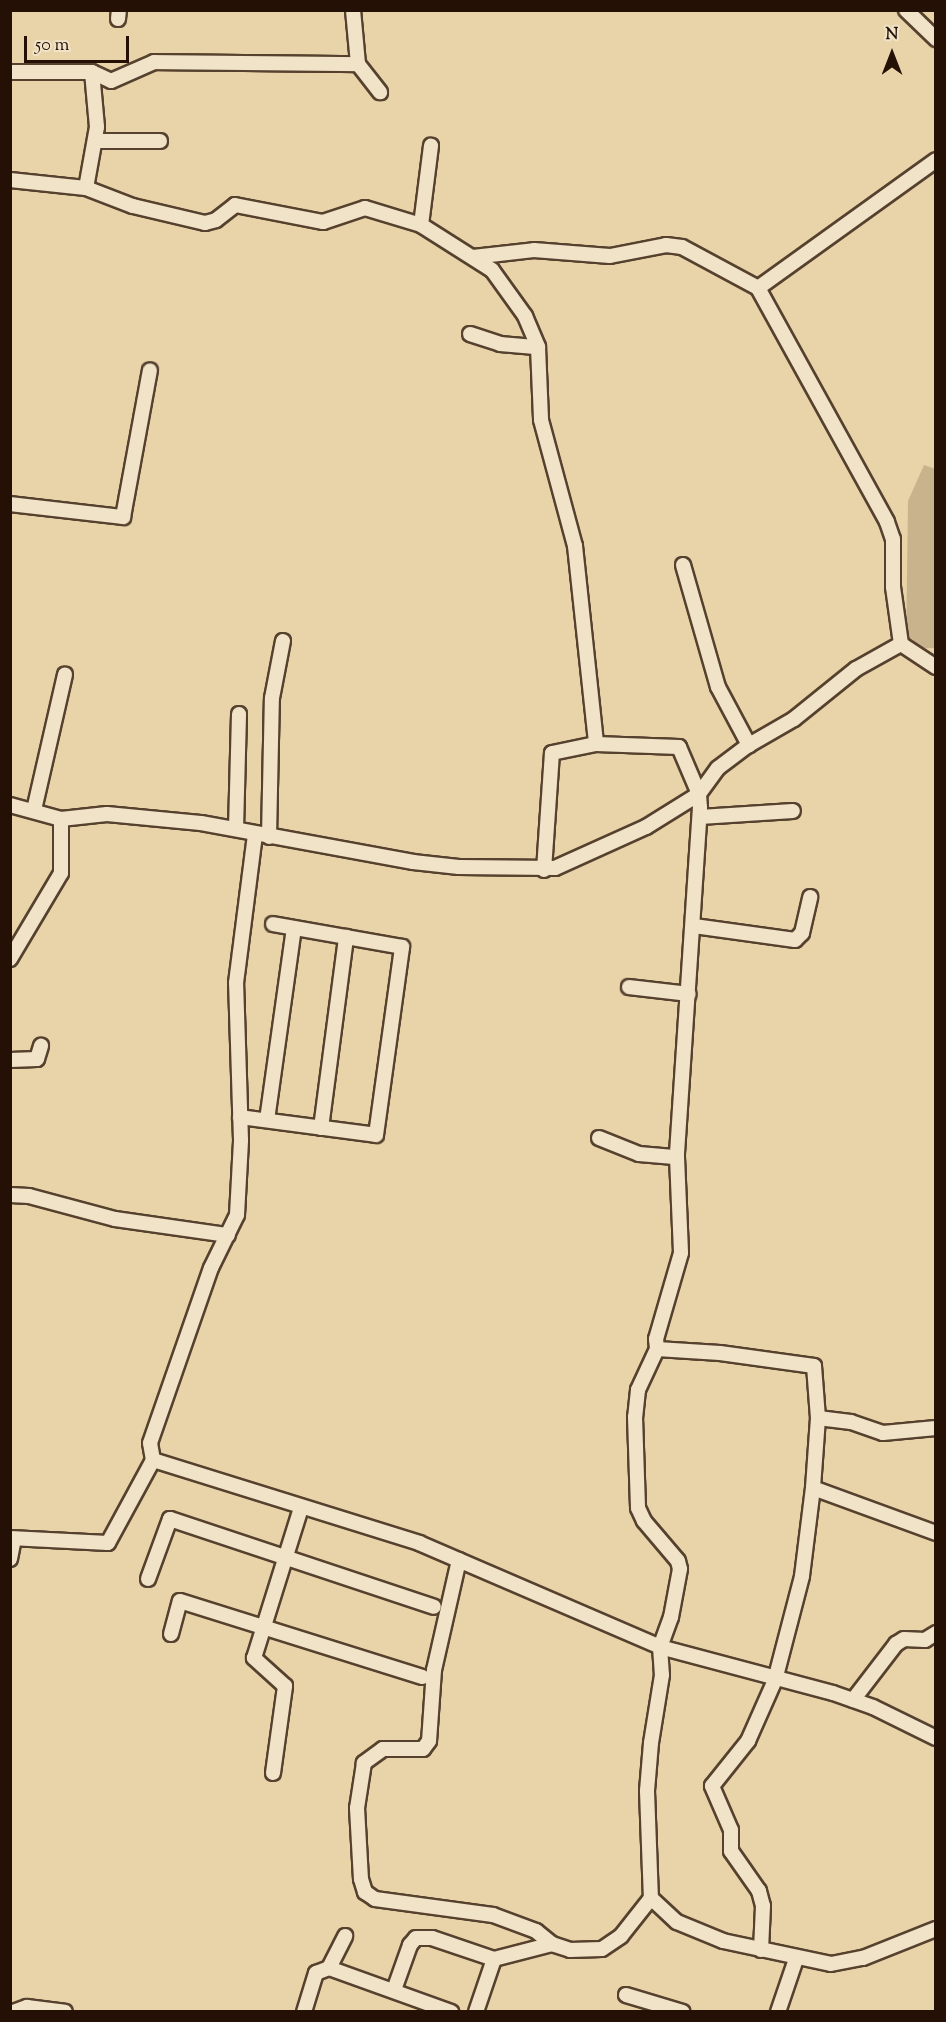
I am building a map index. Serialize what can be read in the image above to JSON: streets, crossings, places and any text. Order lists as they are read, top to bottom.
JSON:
{
  "scale_bar": "50 m",
  "north": "top"
}
